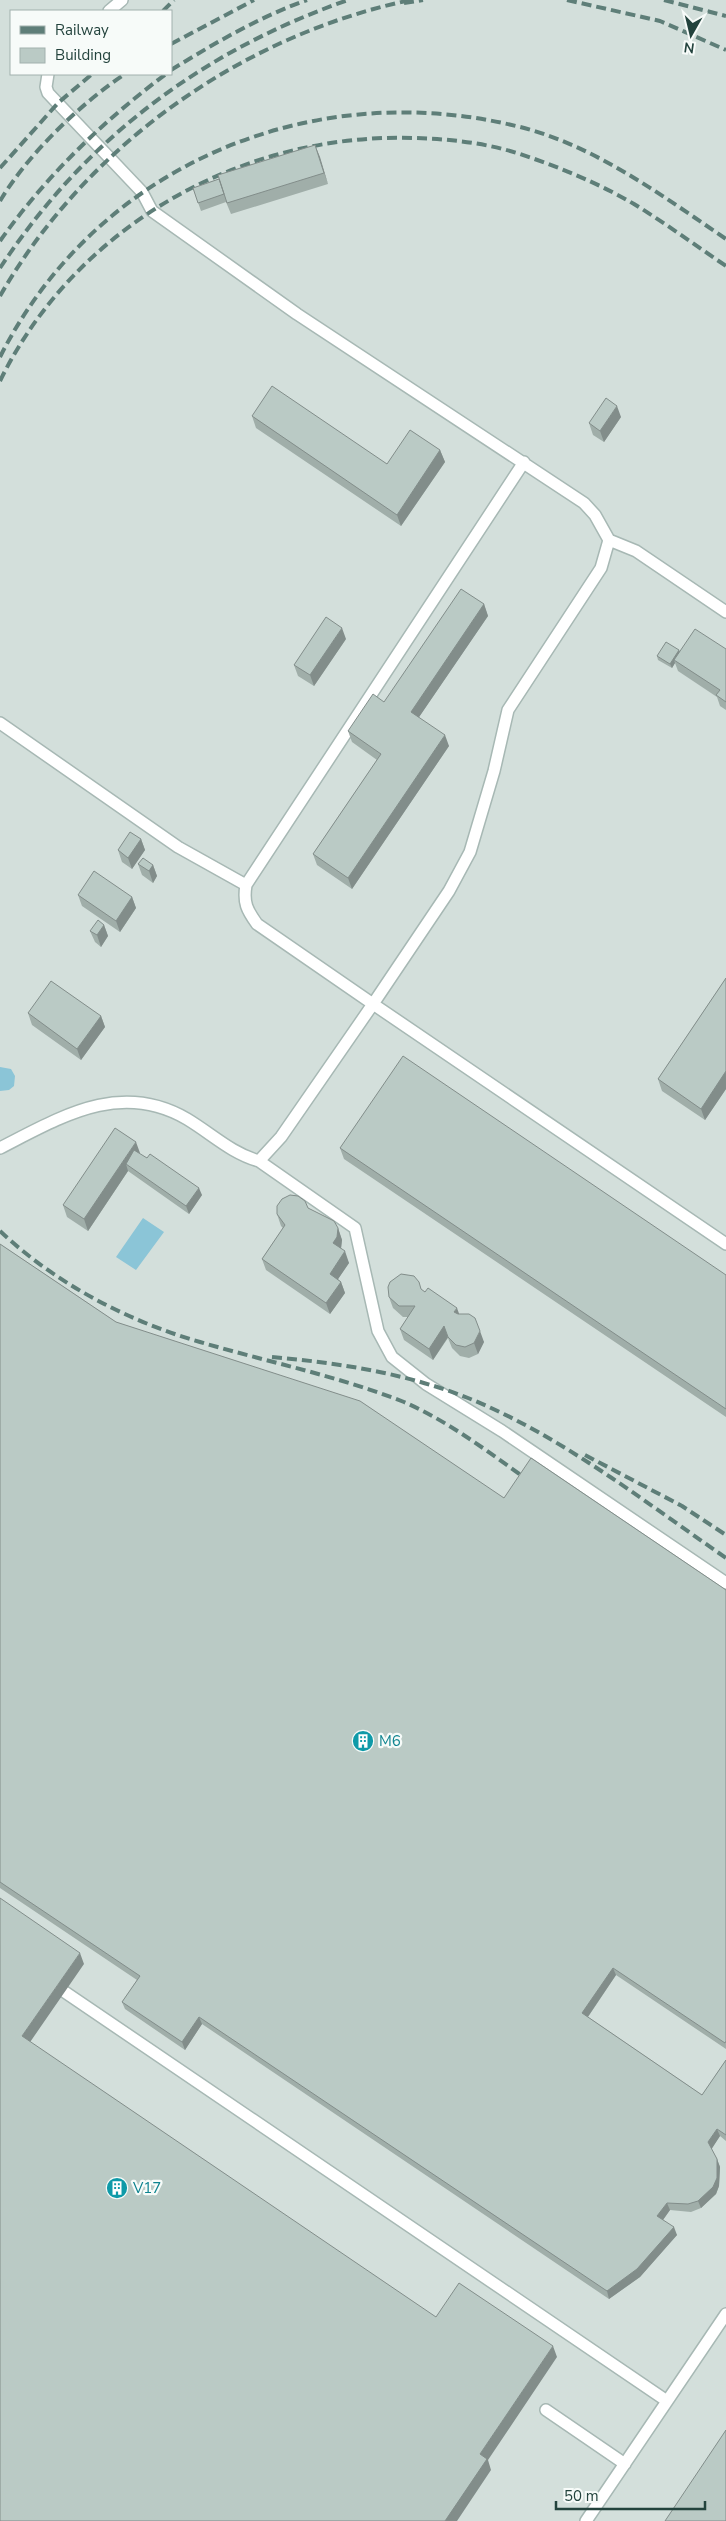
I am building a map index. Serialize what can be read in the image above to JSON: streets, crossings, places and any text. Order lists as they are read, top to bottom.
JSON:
{
  "places": {
    "building": ["M6", "V17"]
  },
  "legend": ["Railway", "Building"],
  "scale_bar": "50 m",
  "north": "bottom"
}
